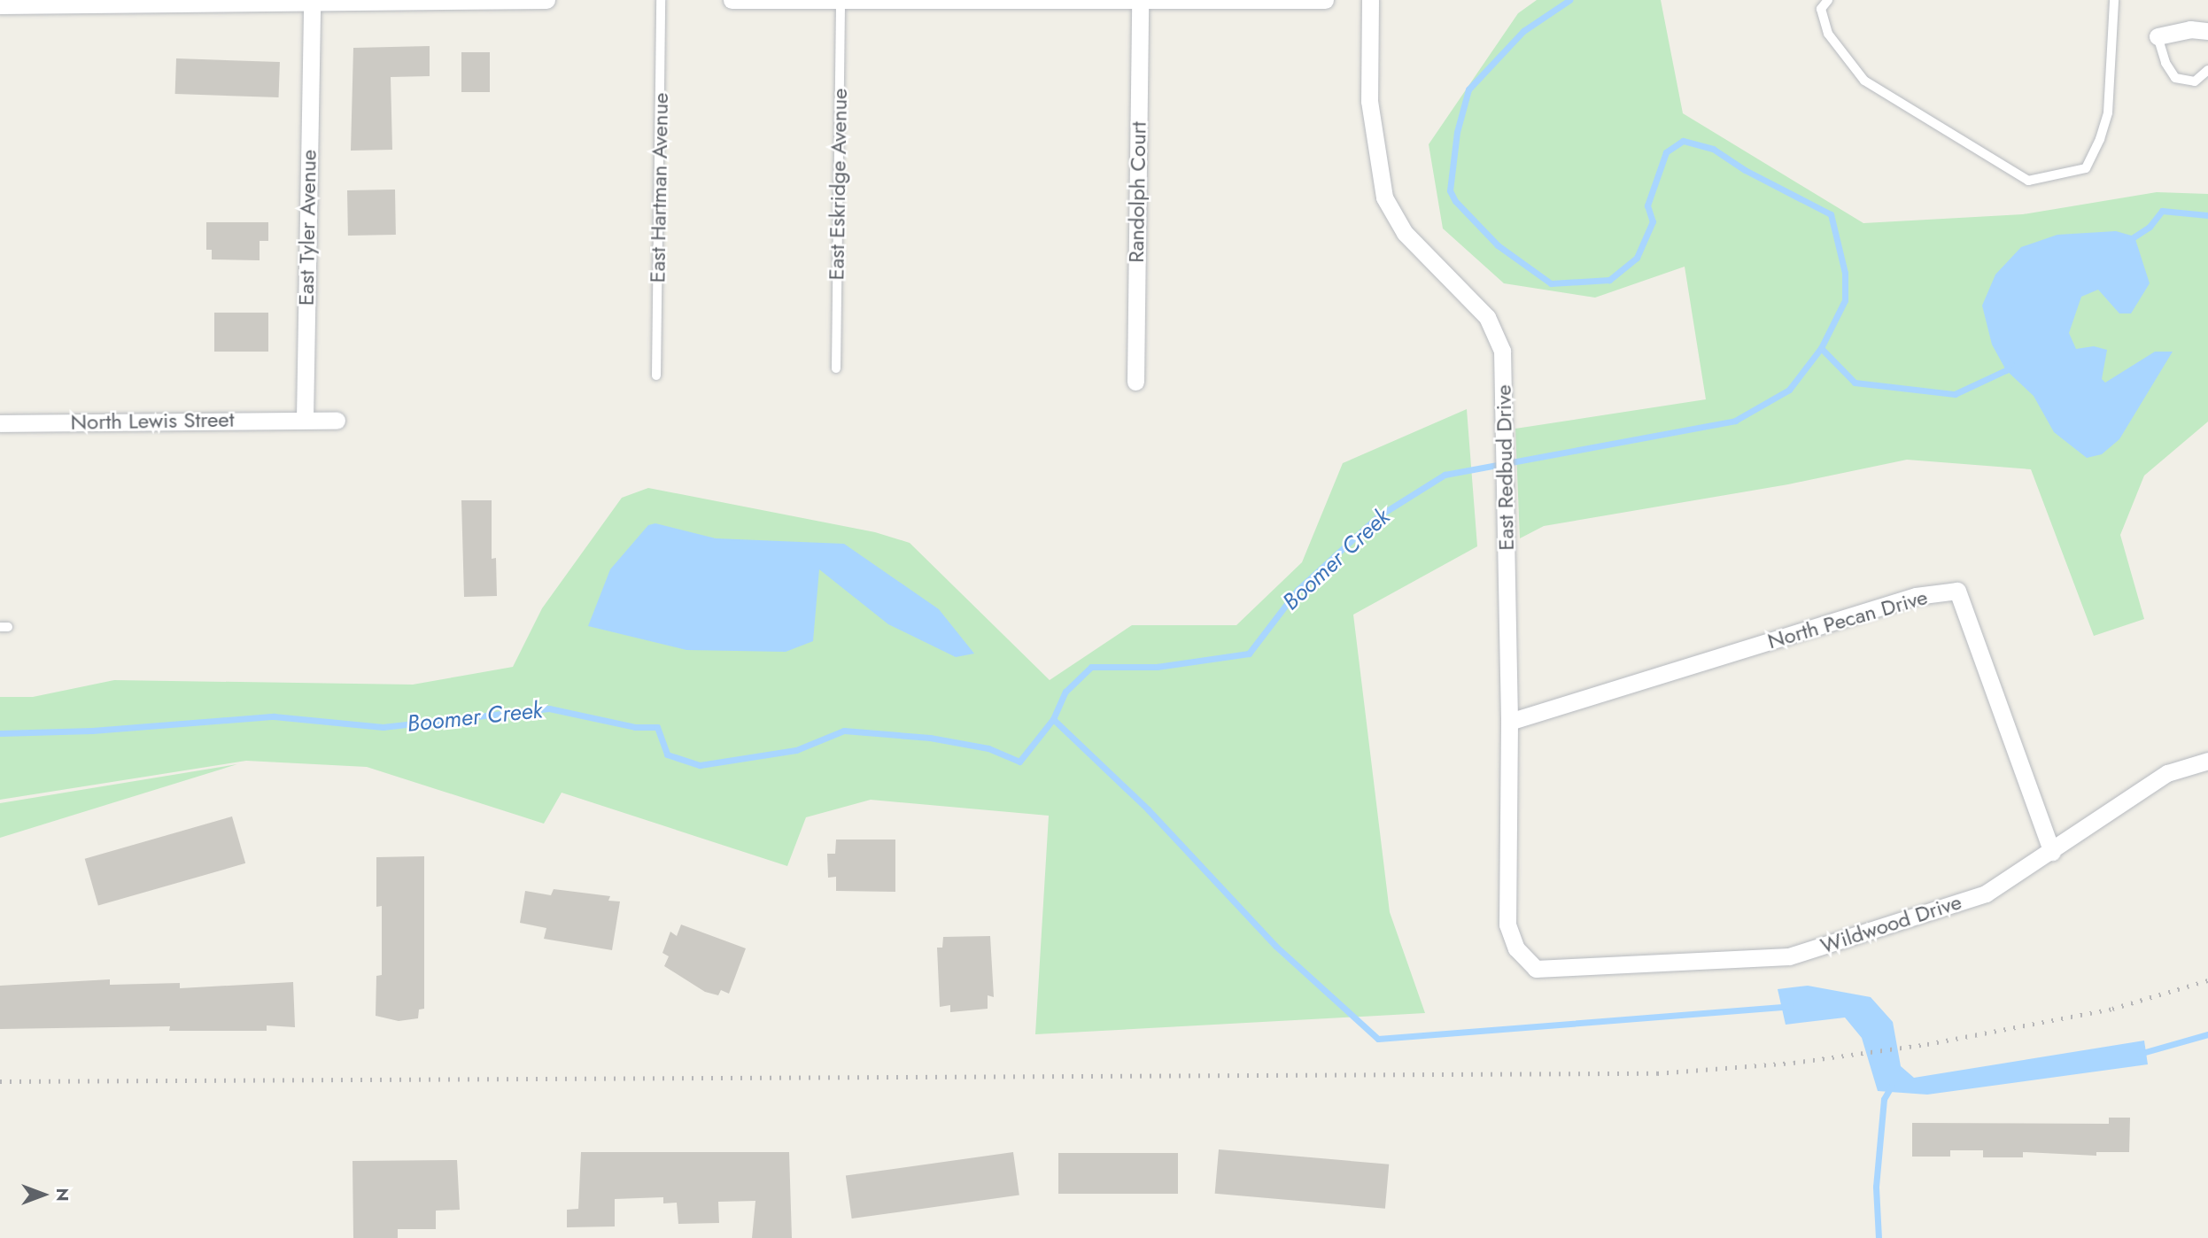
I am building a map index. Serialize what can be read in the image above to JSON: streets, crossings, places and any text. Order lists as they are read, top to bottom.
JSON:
{
  "streets": {
    "street": [
      "Randolph Court",
      "East Tyler Avenue",
      "North Lewis Street",
      "East Redbud Drive",
      "North Pecan Drive",
      "Wildwood Drive"
    ],
    "lane": ["East Eskridge Avenue", "East Hartman Avenue"]
  },
  "crossings": [
    ["East Tyler Avenue", "North Lewis Street"],
    ["East Redbud Drive", "North Pecan Drive"],
    ["East Redbud Drive", "Wildwood Drive"],
    ["North Pecan Drive", "Wildwood Drive"]
  ],
  "water": ["Boomer Creek"],
  "north": "right"
}
